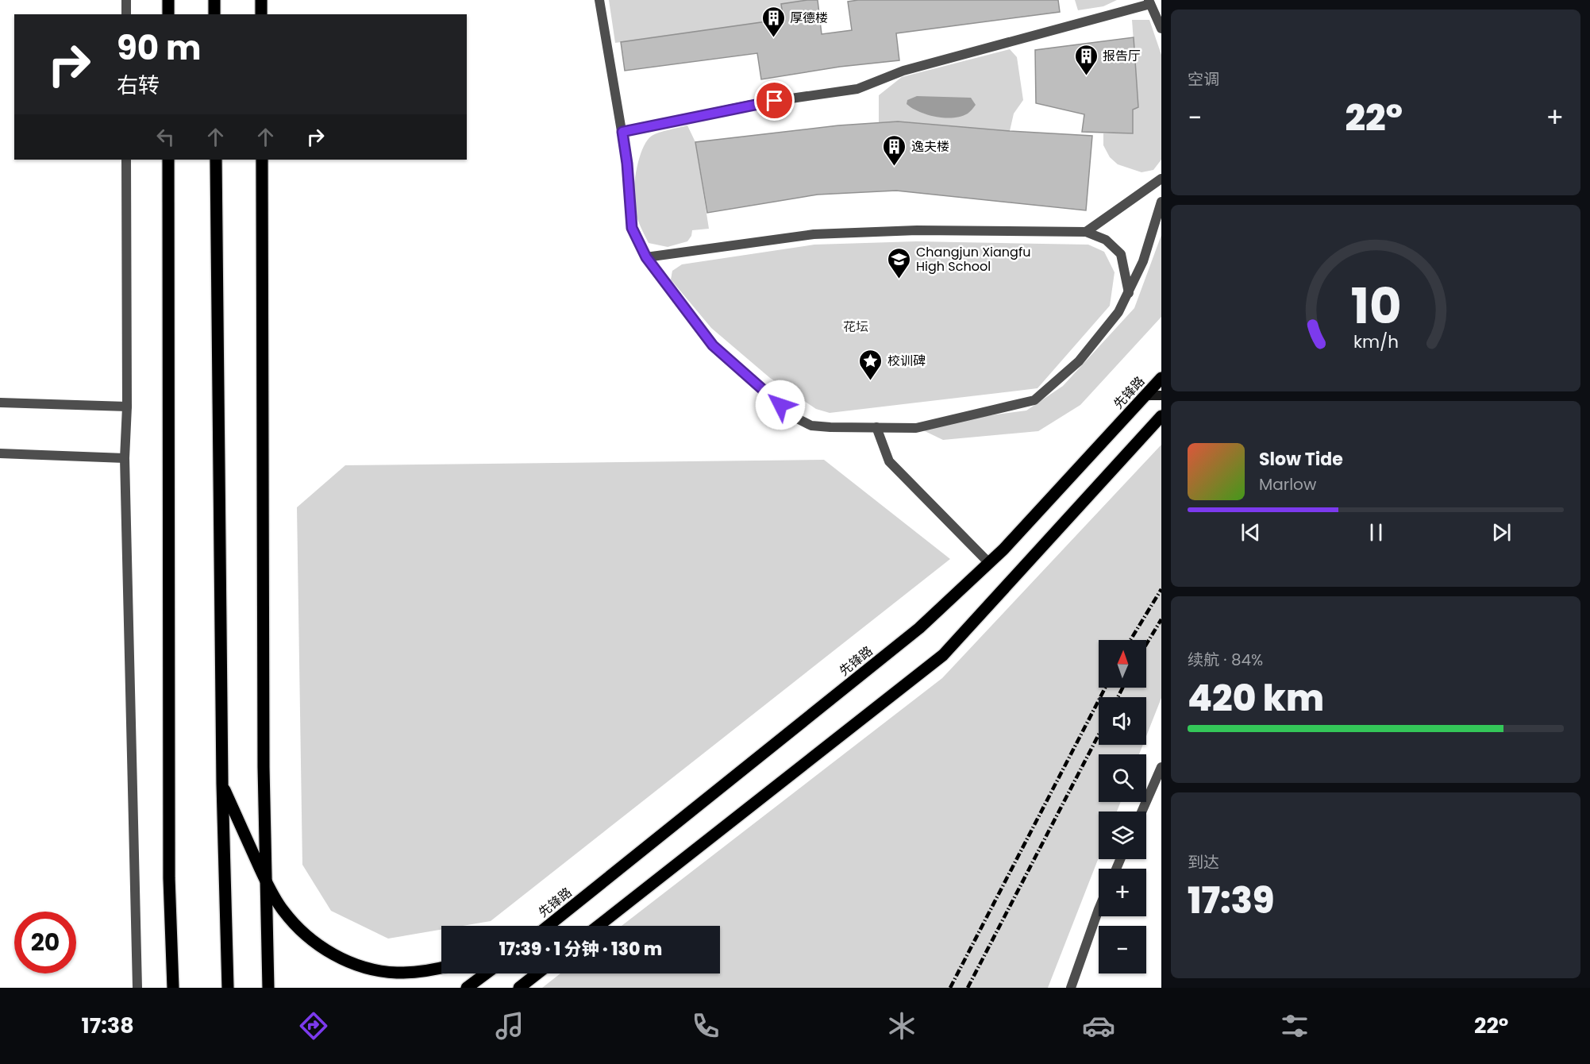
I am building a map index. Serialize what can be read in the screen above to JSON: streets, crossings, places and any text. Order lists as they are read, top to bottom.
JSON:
{
  "streets": {
    "main road": ["先锋路"]
  },
  "parks": ["花坛"],
  "places": {
    "building": ["厚德楼", "报告厅", "逸夫楼"],
    "school or university": ["Changjun Xiangfu High School"],
    "place": ["校训碑"]
  },
  "north": "top",
  "page": {
    "tile": [
      "空调",
      ["续航 · 84%", "420 km"],
      ["到达", "17:39"]
    ],
    "turn": ["90 m", "右转"],
    "heat": ["−", "22°", "+"],
    "song": ["Slow Tide", "Marlow"],
    "map_buttons": ["+", "−"],
    "limit": "20",
    "trip": "17:39 · 1 分钟 · 130 m",
    "tabs": ["17:38", "22°"],
    "gauge": ["10", "km/h"]
  }
}
